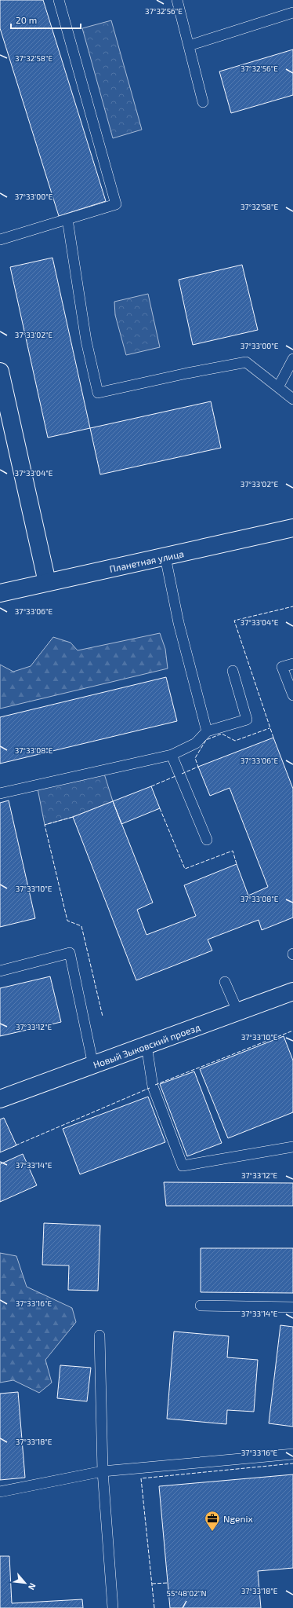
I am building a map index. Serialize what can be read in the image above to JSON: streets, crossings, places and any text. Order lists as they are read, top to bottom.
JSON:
{
  "streets": {
    "street": ["Планетная улица", "Новый Зыковский проезд"]
  },
  "places": {
    "office": ["Ngenix"]
  },
  "scale_bar": "20 m",
  "north": "bottom right",
  "coordinates": [
    "37°32'56\"E",
    "37°32'58\"E",
    "37°33'00\"E",
    "37°33'02\"E",
    "37°33'04\"E",
    "37°33'06\"E",
    "37°33'08\"E",
    "37°33'10\"E",
    "37°33'12\"E",
    "37°33'14\"E",
    "37°33'16\"E",
    "37°33'18\"E",
    "55°48'02\"N"
  ]
}
